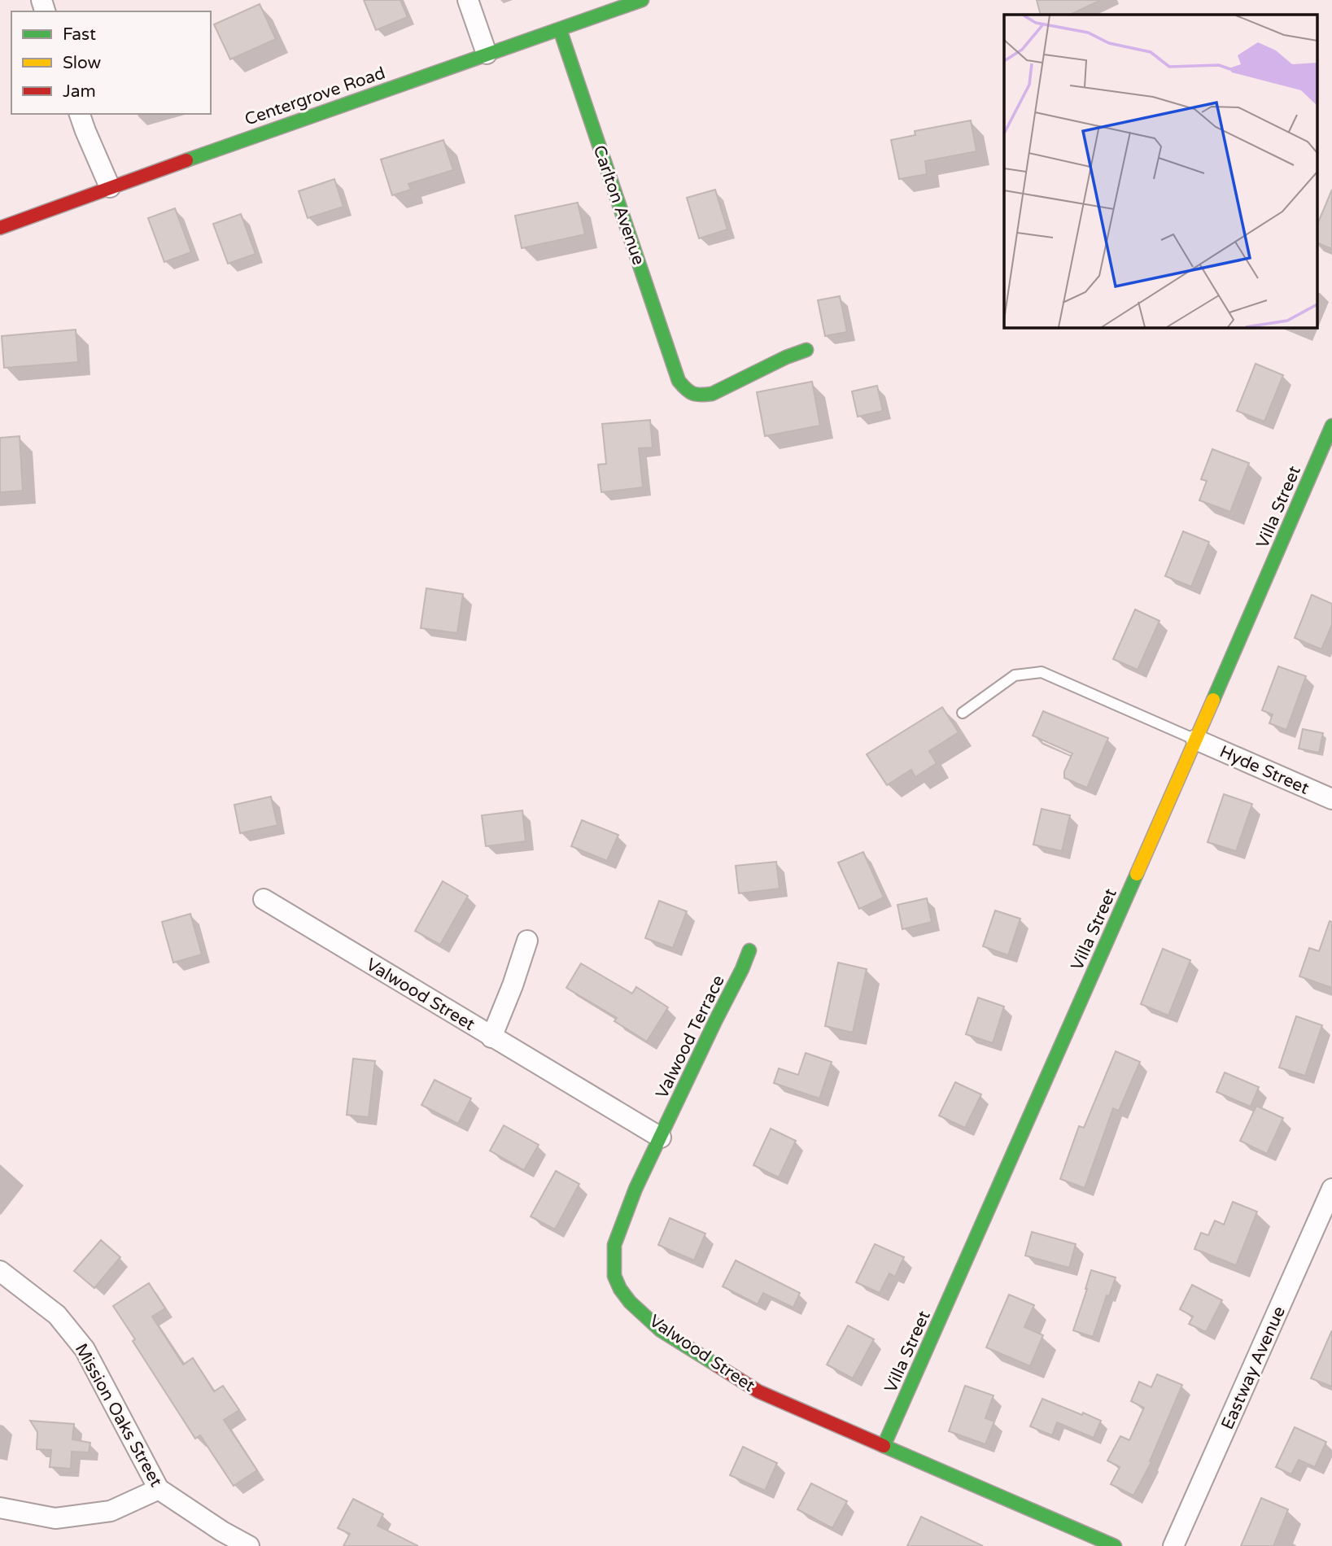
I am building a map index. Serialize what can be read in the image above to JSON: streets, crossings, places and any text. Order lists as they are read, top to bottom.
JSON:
{
  "streets": {
    "street": [
      "Centergrove Road",
      "Carlton Avenue",
      "Villa Street",
      "Hyde Street",
      "Valwood Street",
      "Valwood Terrace",
      "Eastway Avenue",
      "Mission Oaks Street"
    ]
  },
  "crossings": [
    ["Centergrove Road", "Carlton Avenue"],
    ["Villa Street", "Hyde Street"],
    ["Villa Street", "Valwood Street"],
    ["Valwood Street", "Valwood Terrace"]
  ],
  "legend": ["Fast", "Slow", "Jam"]
}
